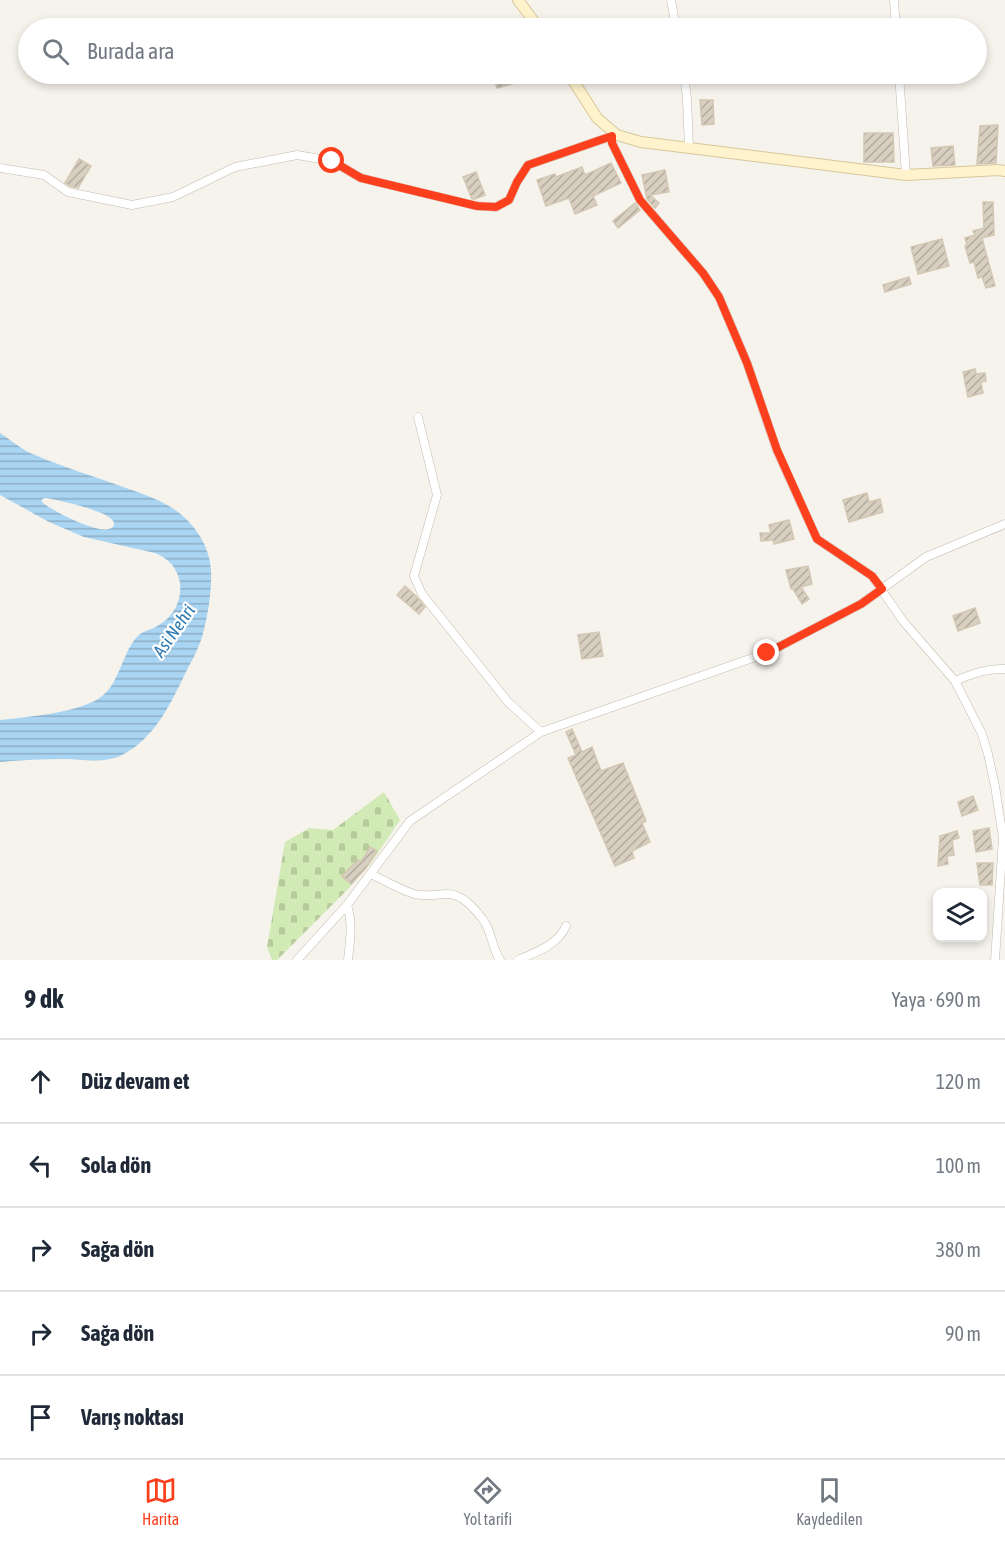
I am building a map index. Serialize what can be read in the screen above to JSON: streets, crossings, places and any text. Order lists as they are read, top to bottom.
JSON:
{
  "water": ["Asi Nehri"],
  "page": {
    "search": "Burada ara",
    "heading": ["9 dk", "Yaya · 690 m"],
    "list": [
      ["Düz devam et", "120 m"],
      ["Sola dön", "100 m"],
      ["Sağa dön", "380 m"],
      ["Sağa dön", "90 m"],
      "Varış noktası"
    ],
    "nav": ["Harita", "Yol tarifi", "Kaydedilen"]
  }
}
